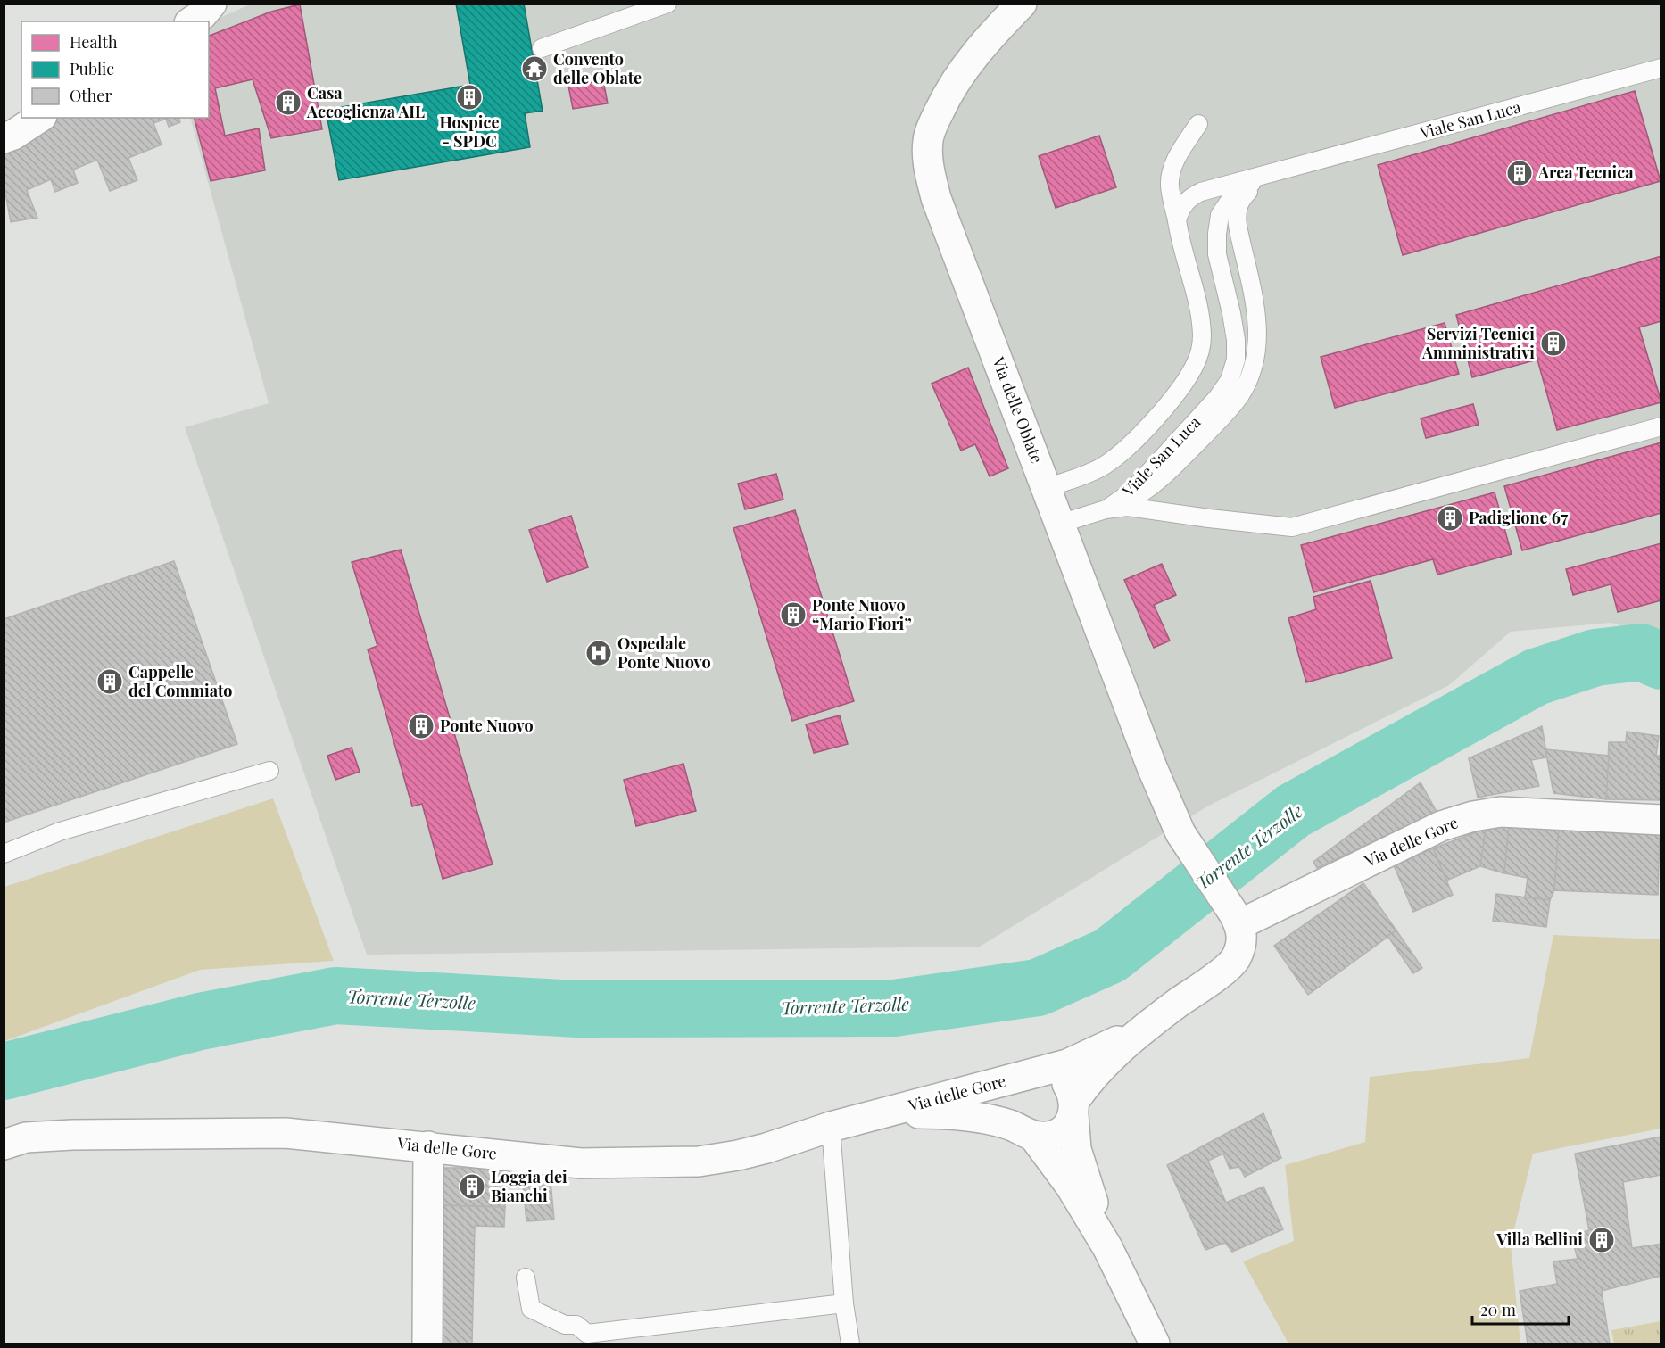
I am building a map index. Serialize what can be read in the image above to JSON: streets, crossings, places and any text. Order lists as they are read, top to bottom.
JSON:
{
  "streets": {
    "main road": ["Via delle Oblate", "Via delle Gore"],
    "lane": ["Viale San Luca"]
  },
  "crossings": [
    ["Viale San Luca", "Via delle Oblate"],
    ["Via delle Oblate", "Via delle Gore"]
  ],
  "water": ["Torrente Terzolle"],
  "places": {
    "temple": ["Convento delle Oblate"],
    "building": [
      "Hospice - SPDC",
      "Casa Accoglienza AIL",
      "Area Tecnica",
      "Servizi Tecnici Amministrativi",
      "Padiglione 67",
      "Ponte Nuovo “Mario Fiori”",
      "Cappelle del Commiato",
      "Ponte Nuovo",
      "Loggia dei Bianchi",
      "Villa Bellini"
    ],
    "hospital": ["Ospedale Ponte Nuovo"]
  },
  "legend": ["Health", "Public", "Other"],
  "scale_bar": "20 m"
}
